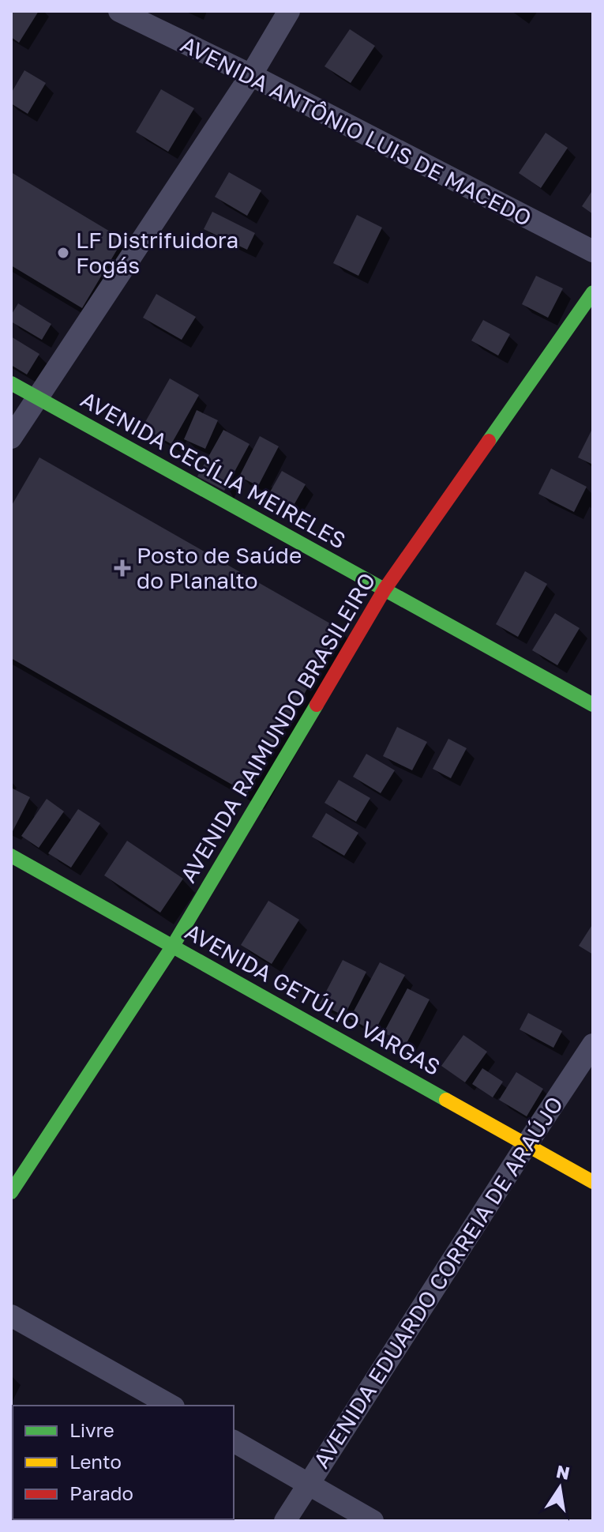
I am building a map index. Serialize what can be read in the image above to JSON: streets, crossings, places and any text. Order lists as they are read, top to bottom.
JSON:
{
  "streets": {
    "street": [
      "AVENIDA ANTÔNIO LUIS DE MACEDO",
      "AVENIDA CECÍLIA MEIRELES",
      "AVENIDA RAIMUNDO BRASILEIRO",
      "AVENIDA GETÚLIO VARGAS",
      "AVENIDA EDUARDO CORREIA DE ARAÚJO"
    ]
  },
  "crossings": [
    ["AVENIDA CECÍLIA MEIRELES", "AVENIDA RAIMUNDO BRASILEIRO"],
    ["AVENIDA RAIMUNDO BRASILEIRO", "AVENIDA GETÚLIO VARGAS"],
    ["AVENIDA GETÚLIO VARGAS", "AVENIDA EDUARDO CORREIA DE ARAÚJO"]
  ],
  "places": {
    "other": ["LF Distrifuidora Fogás"],
    "health": ["Posto de Saúde do Planalto"]
  },
  "legend": ["Livre", "Lento", "Parado"],
  "north": "top"
}
